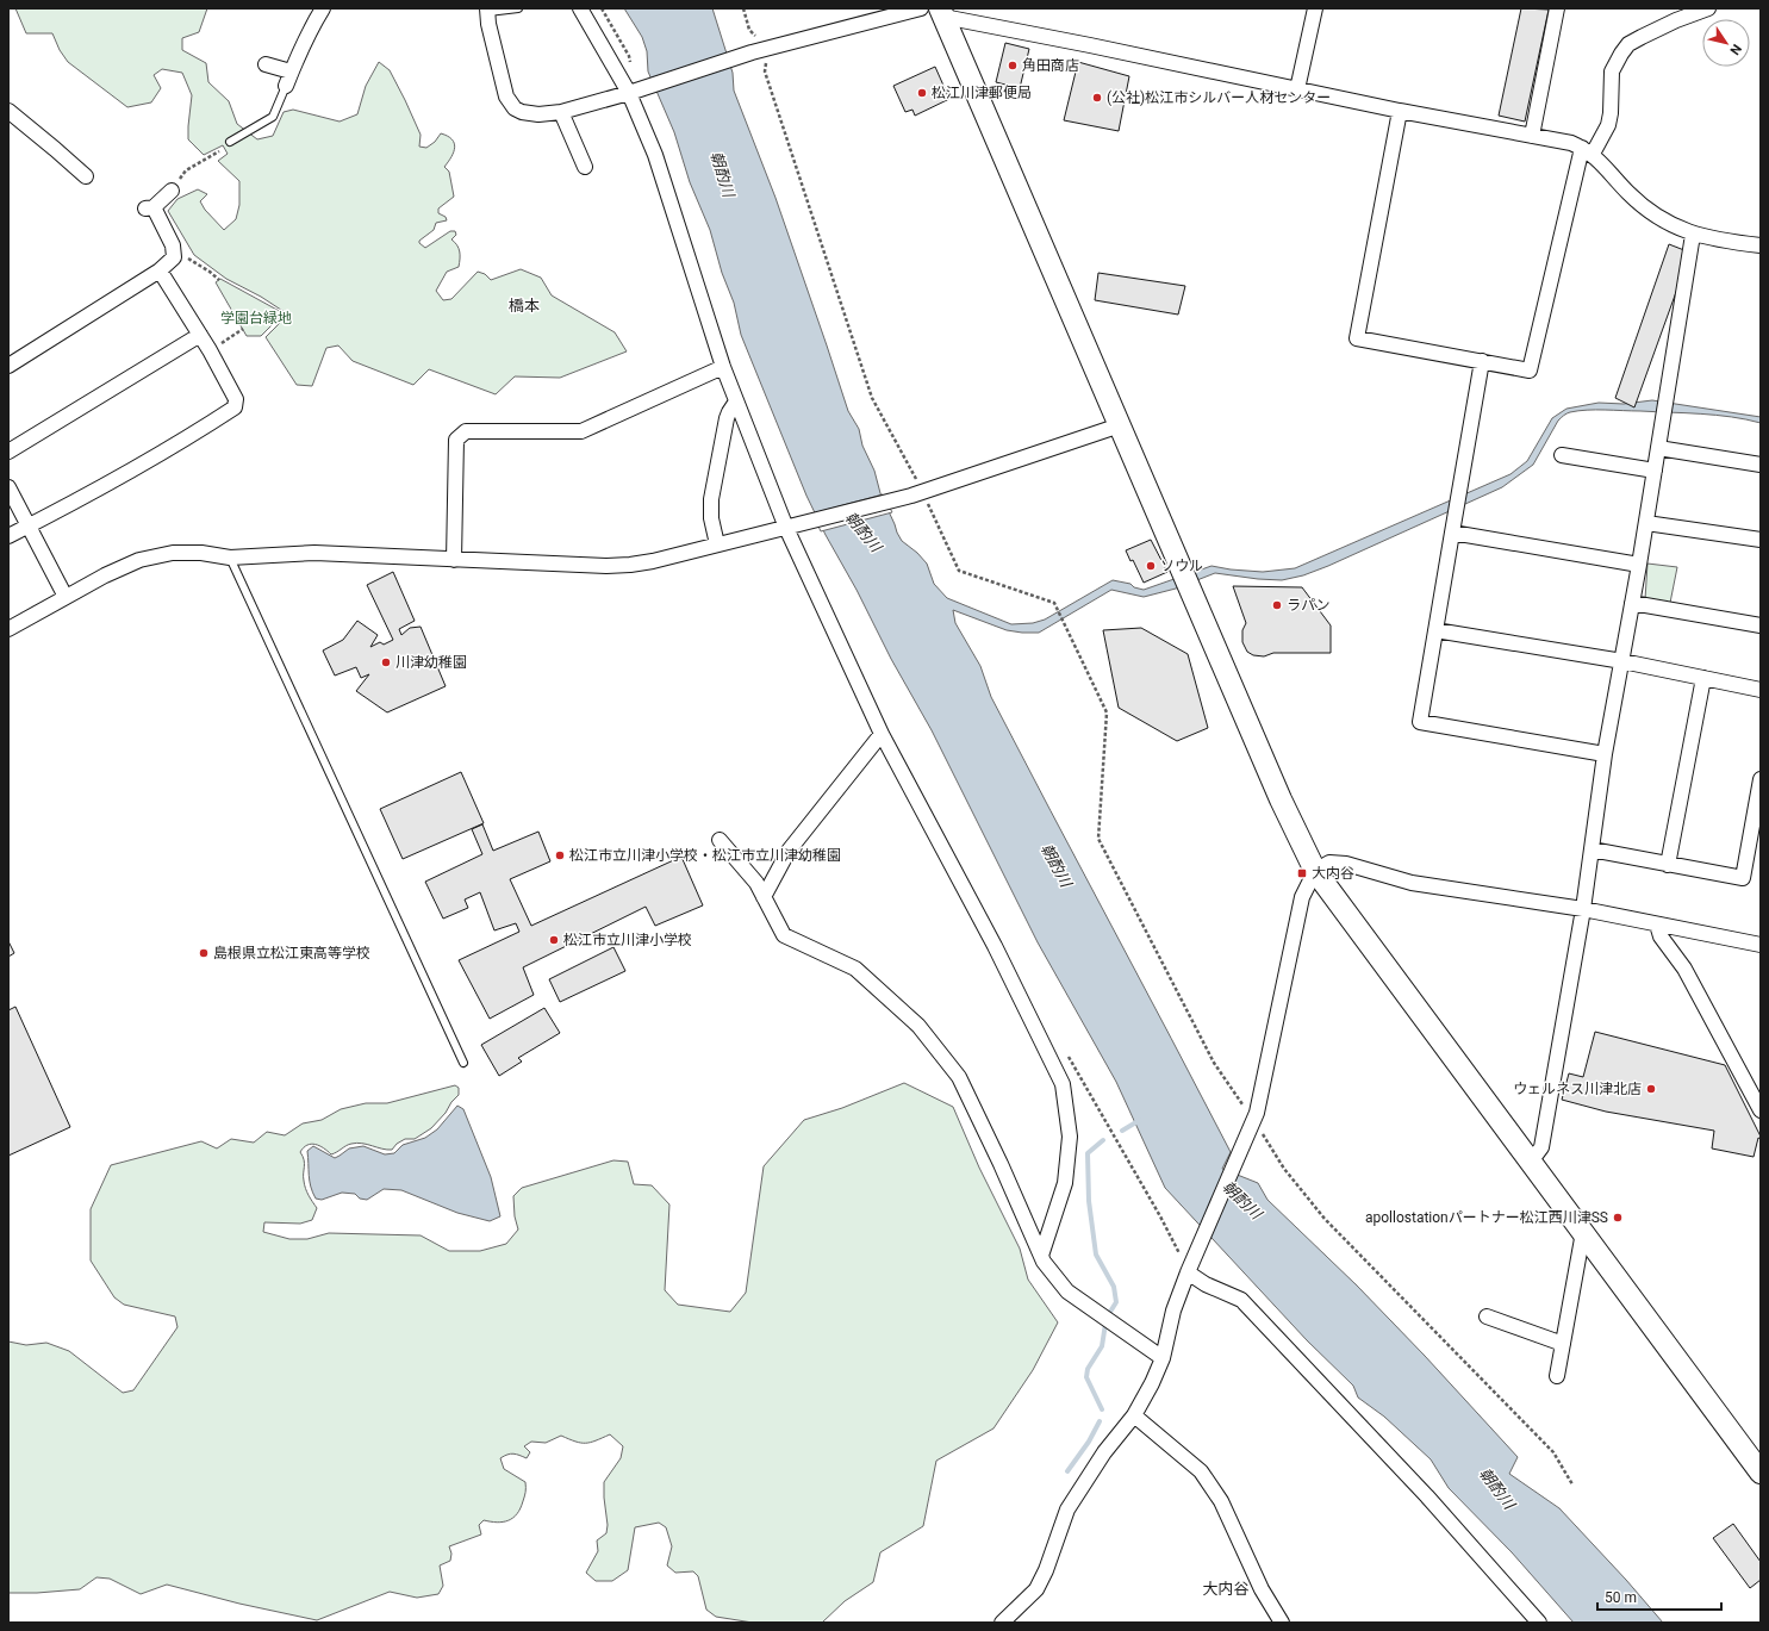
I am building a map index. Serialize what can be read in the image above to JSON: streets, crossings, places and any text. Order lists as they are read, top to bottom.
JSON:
{
  "districts": ["橋本", "大内谷"],
  "water": ["朝酌川"],
  "parks": ["学園台緑地"],
  "places": {
    "other": [
      "角田商店",
      "松江川津郵便局",
      "(公社)松江市シルバー人材センター",
      "ソウル",
      "ラパン",
      "川津幼稚園",
      "松江市立川津小学校・松江市立川津幼稚園",
      "松江市立川津小学校",
      "島根県立松江東高等学校",
      "ウェルネス川津北店",
      "apollostationパートナー松江西川津SS"
    ],
    "transit": ["大内谷"]
  },
  "scale_bar": "50 m",
  "north": "bottom right"
}
